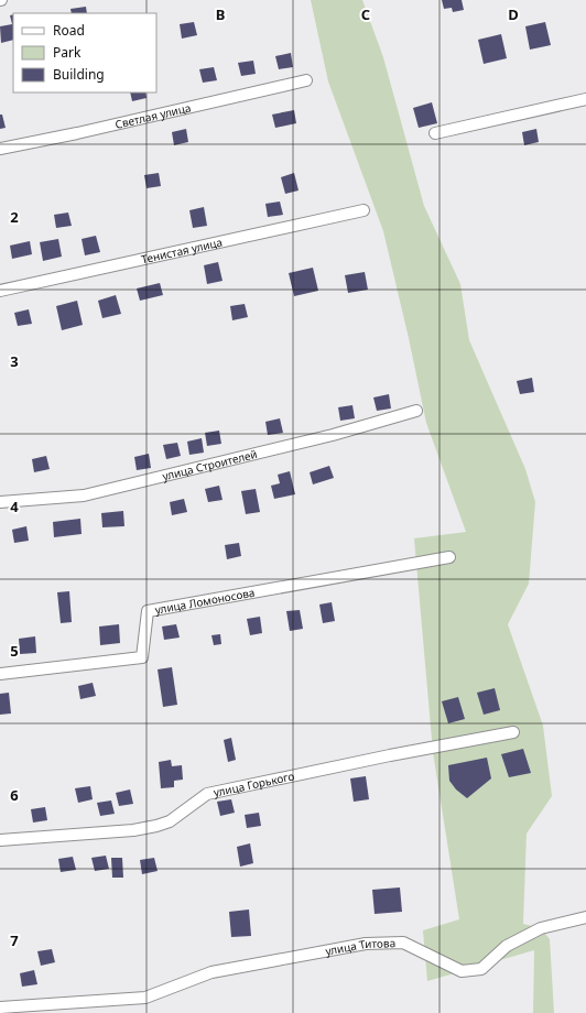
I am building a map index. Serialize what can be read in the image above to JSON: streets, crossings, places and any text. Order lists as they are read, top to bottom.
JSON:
{
  "streets": {
    "street": [
      "Светлая улица",
      "Тенистая улица",
      "улица Строителей",
      "улица Ломоносова",
      "улица Горького",
      "улица Титова"
    ]
  },
  "legend": ["Road", "Park", "Building"],
  "grid": {
    "columns": ["B", "C", "D"],
    "rows": [
      "2",
      "3",
      "4",
      "5",
      "6",
      "7"
    ]
  }
}
